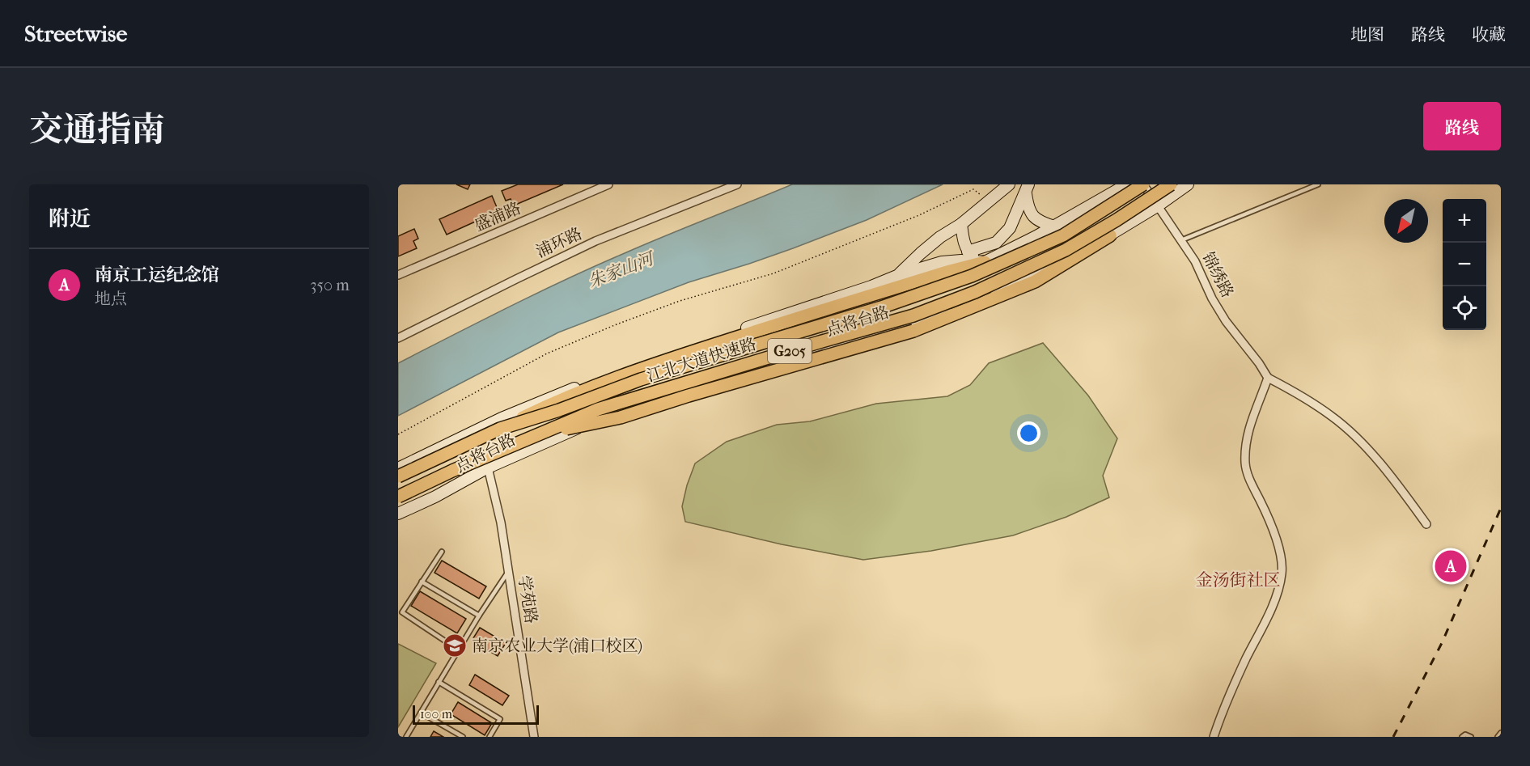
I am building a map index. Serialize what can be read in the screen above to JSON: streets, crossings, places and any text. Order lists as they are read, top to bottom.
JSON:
{
  "streets": {
    "highway": ["G205", "江北大道快速路"],
    "main road": ["点将台路"],
    "street": [
      "盛浦路",
      "浦环路",
      "锦绣路",
      "学苑路"
    ]
  },
  "crossings": [
    ["锦绣路", "点将台路"],
    ["锦绣路", "江北大道快速路"],
    ["点将台路", "学苑路"]
  ],
  "districts": ["金汤街社区"],
  "water": ["朱家山河"],
  "places": {
    "school or university": ["南京农业大学(浦口校区)"]
  },
  "scale_bar": "100 m",
  "north": "bottom left",
  "page": {
    "header": "Streetwise",
    "nav": ["地图", "路线", "收藏"],
    "title": "交通指南",
    "buttons": "路线",
    "heading": "附近",
    "map_buttons": ["+", "−"],
    "list": [
      {
        "mark": "A",
        "name": "南京工运纪念馆",
        "note": "地点",
        "value": "350 m"
      }
    ],
    "pins": "A",
    "scale": "100 m"
  }
}
